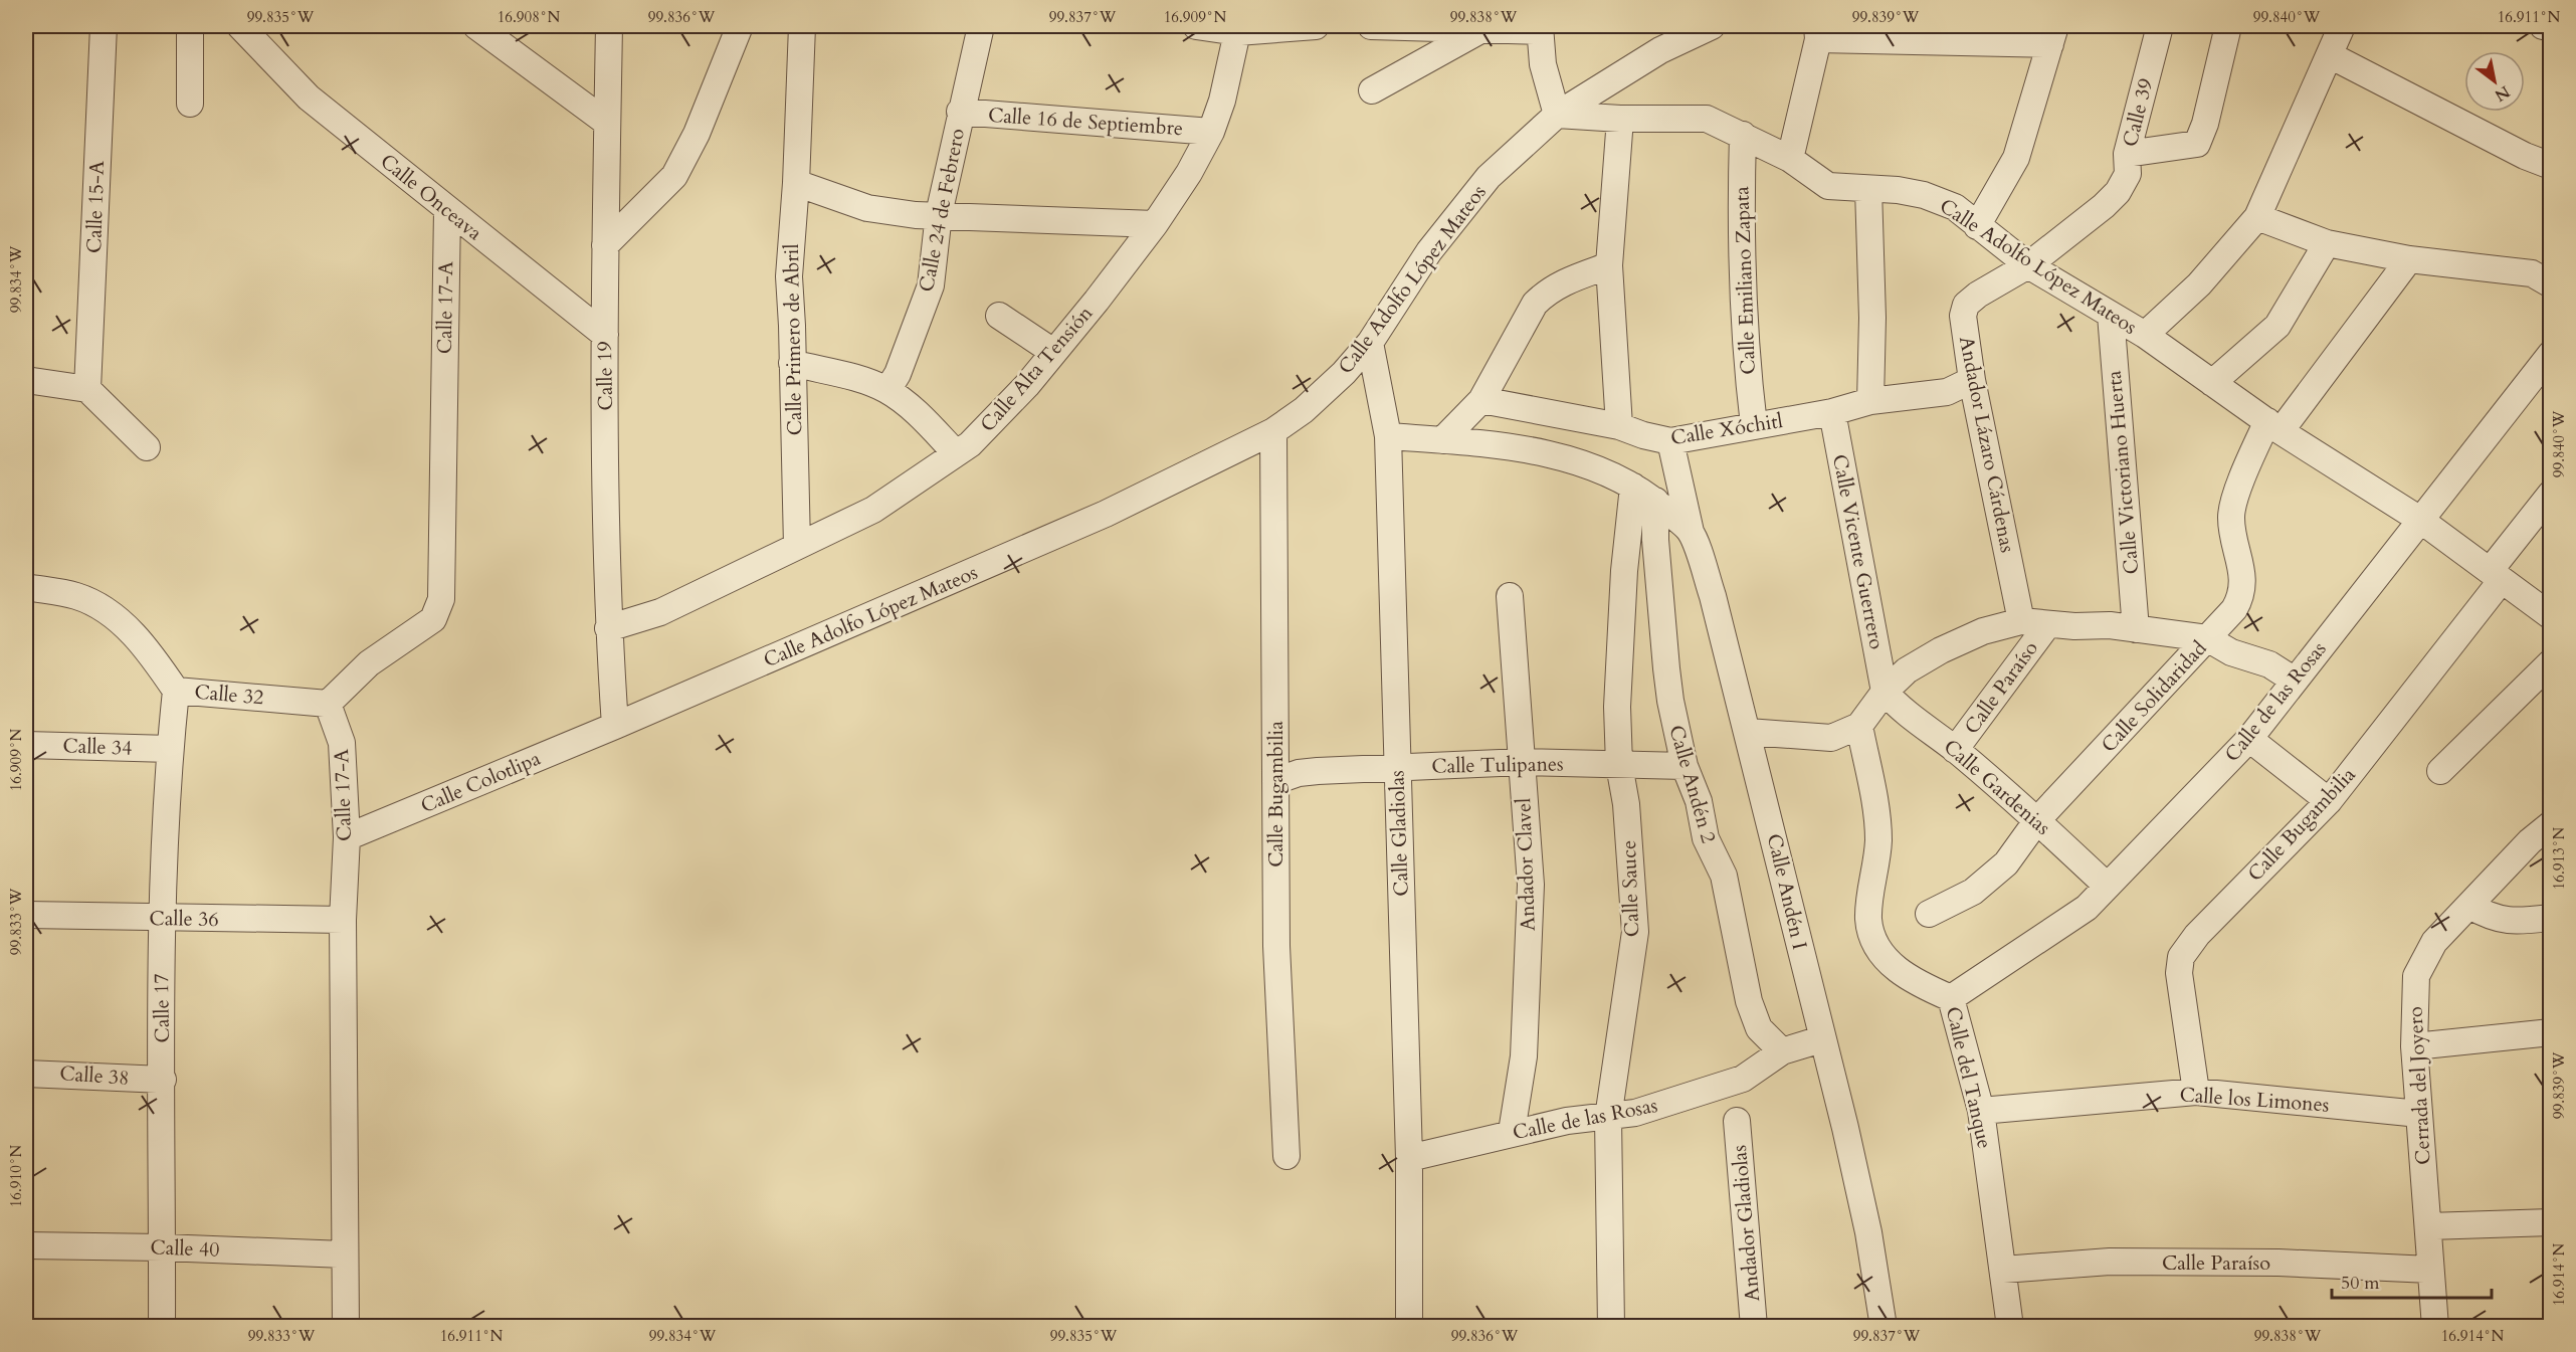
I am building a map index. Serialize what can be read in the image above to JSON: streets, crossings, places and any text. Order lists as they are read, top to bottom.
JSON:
{
  "streets": {
    "street": [
      "Calle 39",
      "Calle 16 de Septiembre",
      "Calle Onceava",
      "Calle 15-A",
      "Calle 24 de Febrero",
      "Calle Adolfo López Mateos",
      "Calle Emiliano Zapata",
      "Calle 17-A",
      "Calle Primero de Abril",
      "Calle Alta Tensión",
      "Calle 19",
      "Calle Xóchitl",
      "Andador Lázaro Cárdenas",
      "Calle Victoriano Huerta",
      "Calle Vicente Guerrero",
      "Calle Paraíso",
      "Calle 32",
      "Calle Solidaridad",
      "Calle de las Rosas",
      "Calle 34",
      "Calle Tulipanes",
      "Calle Colotlipa",
      "Calle Andén 2",
      "Calle Gardenias",
      "Calle Bugambilia",
      "Calle Gladiolas",
      "Andador Clavel",
      "Calle Sauce",
      "Calle Andén I",
      "Calle 36",
      "Calle 17",
      "Calle 38",
      "Calle del Tanque",
      "Cerrada del Joyero",
      "Calle los Limones",
      "Andador Gladiolas",
      "Calle 40"
    ]
  },
  "crossings": [
    ["Calle 39", "Calle Adolfo López Mateos"],
    ["Calle 39", "Andador Lázaro Cárdenas"],
    ["Calle 16 de Septiembre", "Calle 24 de Febrero"],
    ["Calle 16 de Septiembre", "Calle Alta Tensión"],
    ["Calle Onceava", "Calle 17-A"],
    ["Calle Onceava", "Calle 19"],
    ["Calle Adolfo López Mateos", "Calle Emiliano Zapata"],
    ["Calle Adolfo López Mateos", "Calle 19"],
    ["Calle Adolfo López Mateos", "Andador Lázaro Cárdenas"],
    ["Calle Adolfo López Mateos", "Calle Victoriano Huerta"],
    ["Calle Adolfo López Mateos", "Calle Solidaridad"],
    ["Calle Adolfo López Mateos", "Calle de las Rosas"],
    ["Calle Adolfo López Mateos", "Calle Colotlipa"],
    ["Calle Adolfo López Mateos", "Calle Bugambilia"],
    ["Calle Adolfo López Mateos", "Calle Gladiolas"],
    ["Calle Emiliano Zapata", "Calle Xóchitl"],
    ["Calle 17-A", "Calle 32"],
    ["Calle 17-A", "Calle Colotlipa"],
    ["Calle 17-A", "Calle 36"],
    ["Calle 17-A", "Calle 40"],
    ["Calle Primero de Abril", "Calle Alta Tensión"],
    ["Calle Alta Tensión", "Calle 19"],
    ["Calle 19", "Calle Colotlipa"],
    ["Calle Xóchitl", "Andador Lázaro Cárdenas"],
    ["Calle Xóchitl", "Calle Vicente Guerrero"],
    ["Calle Vicente Guerrero", "Calle Gardenias"],
    ["Calle Paraíso", "Calle Gardenias"],
    ["Calle Paraíso", "Calle del Tanque"],
    ["Calle Paraíso", "Cerrada del Joyero"],
    ["Calle 32", "Calle 17"],
    ["Calle Solidaridad", "Calle Gardenias"],
    ["Calle de las Rosas", "Calle Andén 2"],
    ["Calle de las Rosas", "Calle Gardenias"],
    ["Calle de las Rosas", "Calle Gladiolas"],
    ["Calle de las Rosas", "Andador Clavel"],
    ["Calle de las Rosas", "Calle Sauce"],
    ["Calle de las Rosas", "Calle Andén I"],
    ["Calle de las Rosas", "Calle del Tanque"],
    ["Calle 34", "Calle 17"],
    ["Calle Tulipanes", "Calle Andén 2"],
    ["Calle Tulipanes", "Calle Bugambilia"],
    ["Calle Tulipanes", "Calle Gladiolas"],
    ["Calle Tulipanes", "Andador Clavel"],
    ["Calle Tulipanes", "Calle Sauce"],
    ["Calle Andén 2", "Calle Andén I"],
    ["Calle Bugambilia", "Calle los Limones"],
    ["Calle Sauce", "Calle Andén I"],
    ["Calle 36", "Calle 17"],
    ["Calle 17", "Calle 38"],
    ["Calle 17", "Calle 40"],
    ["Calle del Tanque", "Calle los Limones"],
    ["Cerrada del Joyero", "Calle los Limones"]
  ],
  "scale_bar": "50 m",
  "north": "bottom right",
  "coordinates": [
    "99.835°W",
    "16.908°N",
    "99.836°W",
    "99.837°W",
    "16.909°N",
    "99.838°W",
    "99.839°W",
    "99.840°W",
    "16.911°N",
    "99.834°W",
    "16.913°N",
    "99.833°W",
    "16.910°N",
    "16.914°N"
  ]
}
